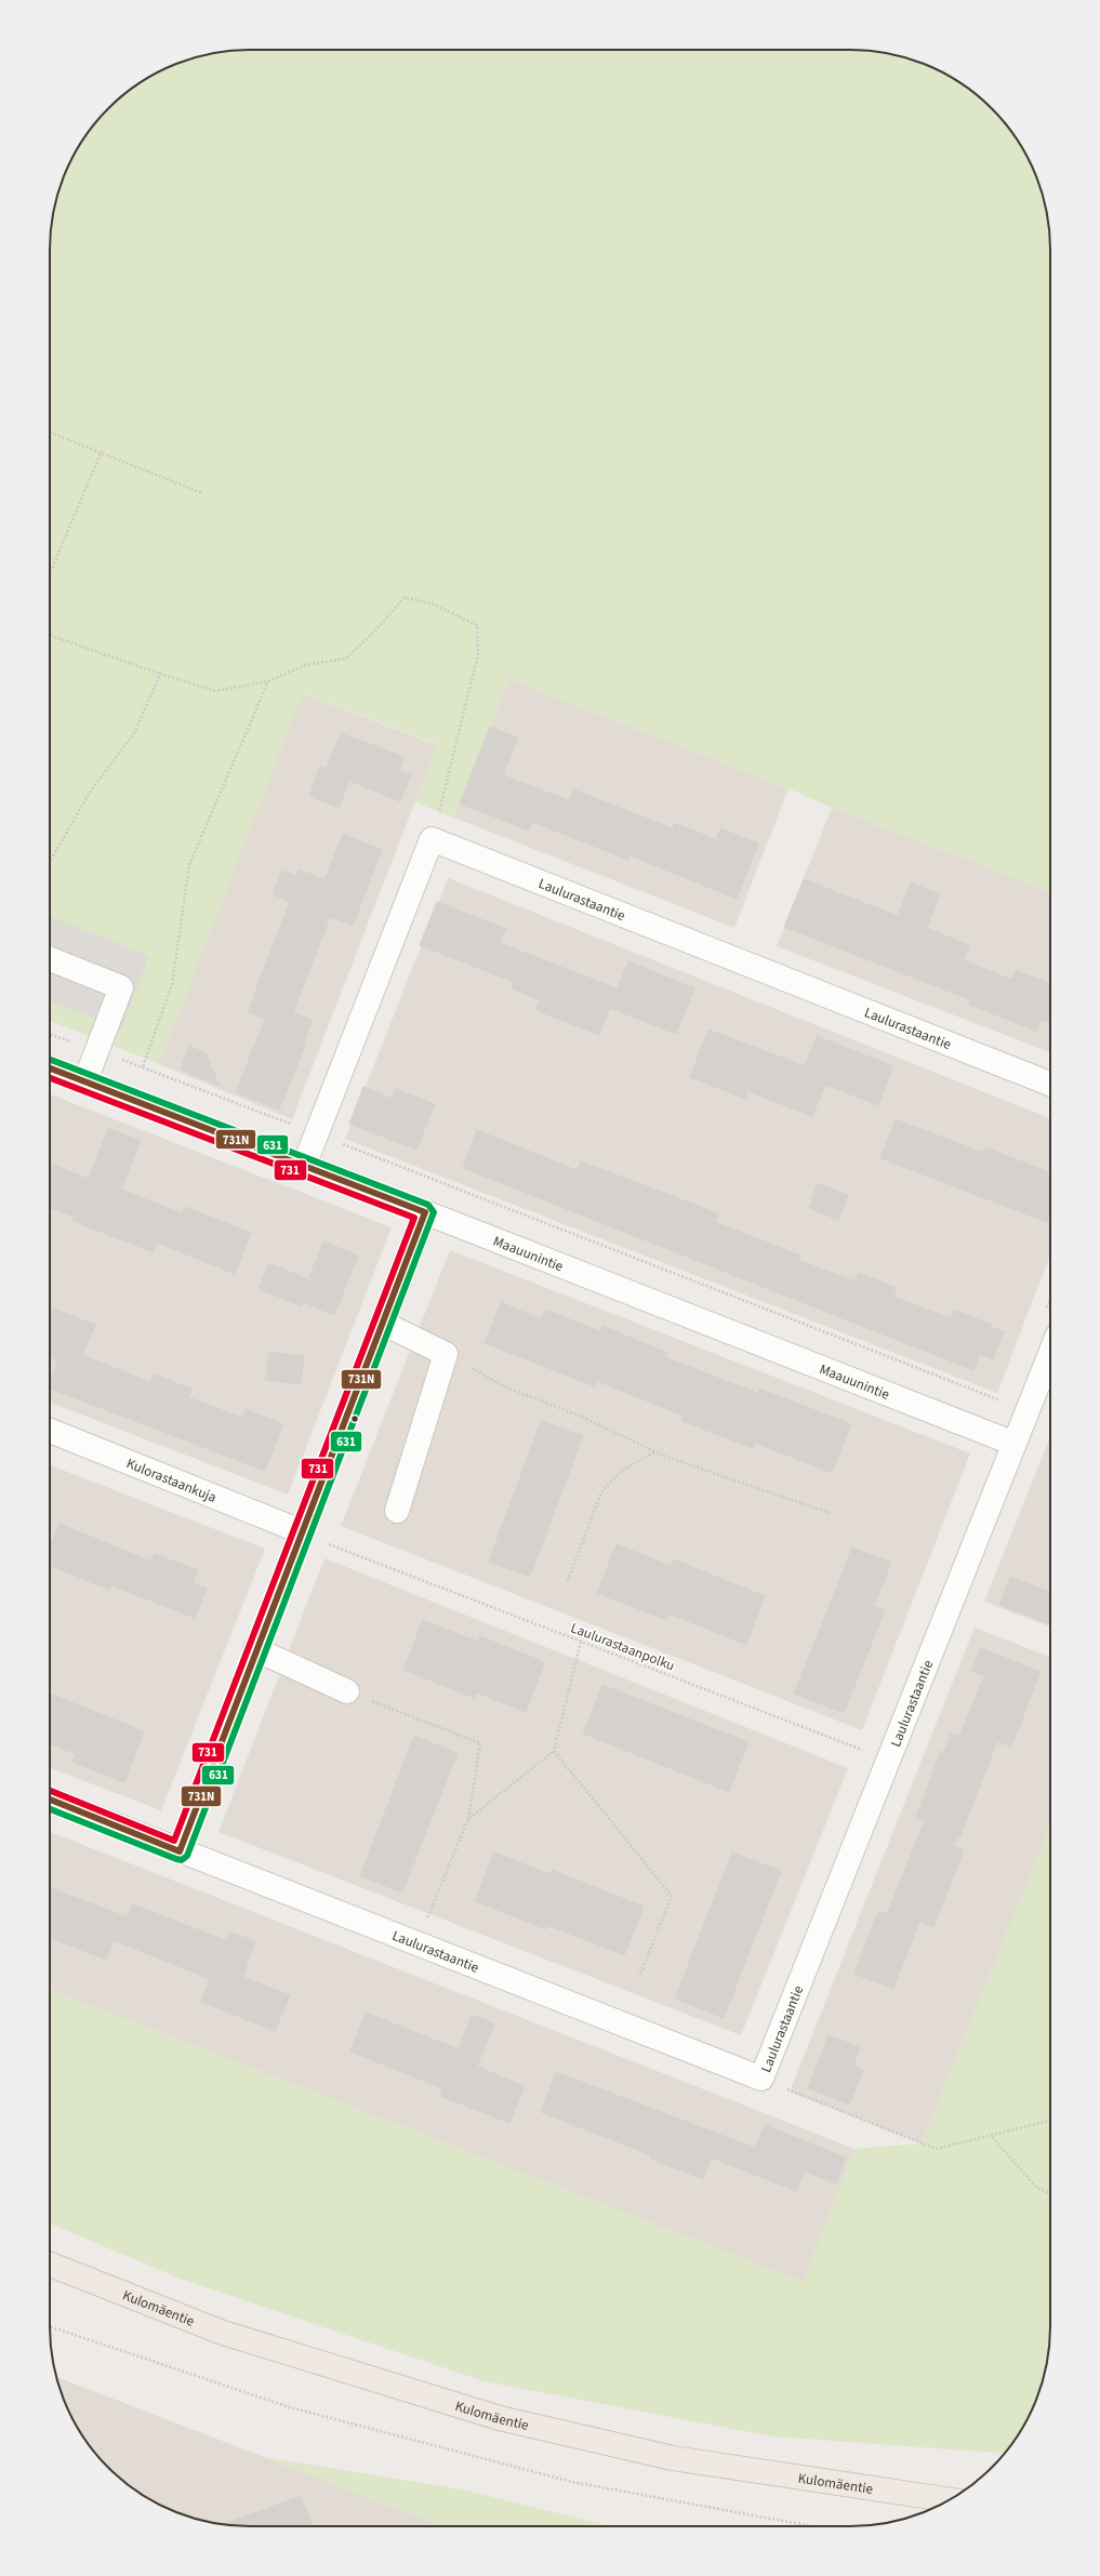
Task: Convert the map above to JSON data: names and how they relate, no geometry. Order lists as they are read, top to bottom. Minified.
{"streets":{"main road":["Kulomäentie"],"street":["Laulurastaantie","Maauunintie","Kulorastaankuja"],"path":["Laulurastaanpolku"]},"crossings":[["Laulurastaantie","Maauunintie"],["Laulurastaantie","Laulurastaanpolku"],["Kulorastaankuja","Laulurastaanpolku"]],"lines":["transit line 631","transit line 731N","transit line 731"]}
